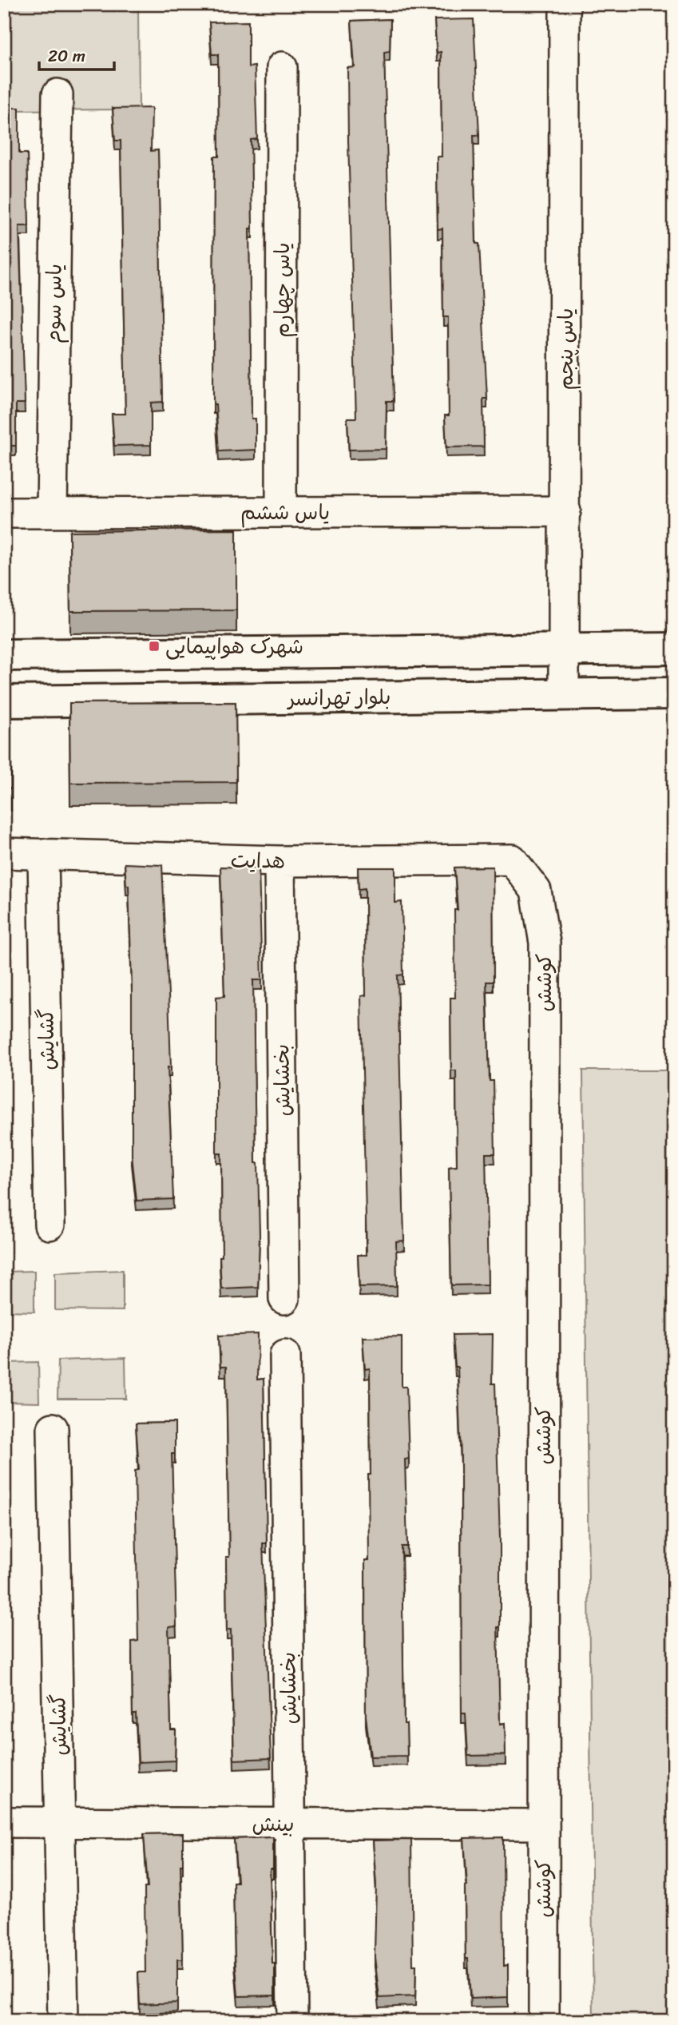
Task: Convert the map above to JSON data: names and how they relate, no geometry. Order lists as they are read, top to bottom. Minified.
{"streets":{"main road":["بلوار تهرانسر"],"street":["یاس چهارم","یاس سوم","یاس پنجم","یاس ششم","هدایت","کوشش","گشایش","بخشایش","بینش"]},"crossings":[["یاس چهارم","یاس ششم"],["یاس سوم","یاس ششم"],["یاس پنجم","یاس ششم"],["یاس پنجم","بلوار تهرانسر"],["هدایت","کوشش"],["هدایت","گشایش"],["هدایت","بخشایش"],["کوشش","بینش"],["گشایش","بینش"],["بخشایش","بینش"]],"places":{"transit":["شهرک هواپیمایی"]},"scale_bar":"20 m"}
